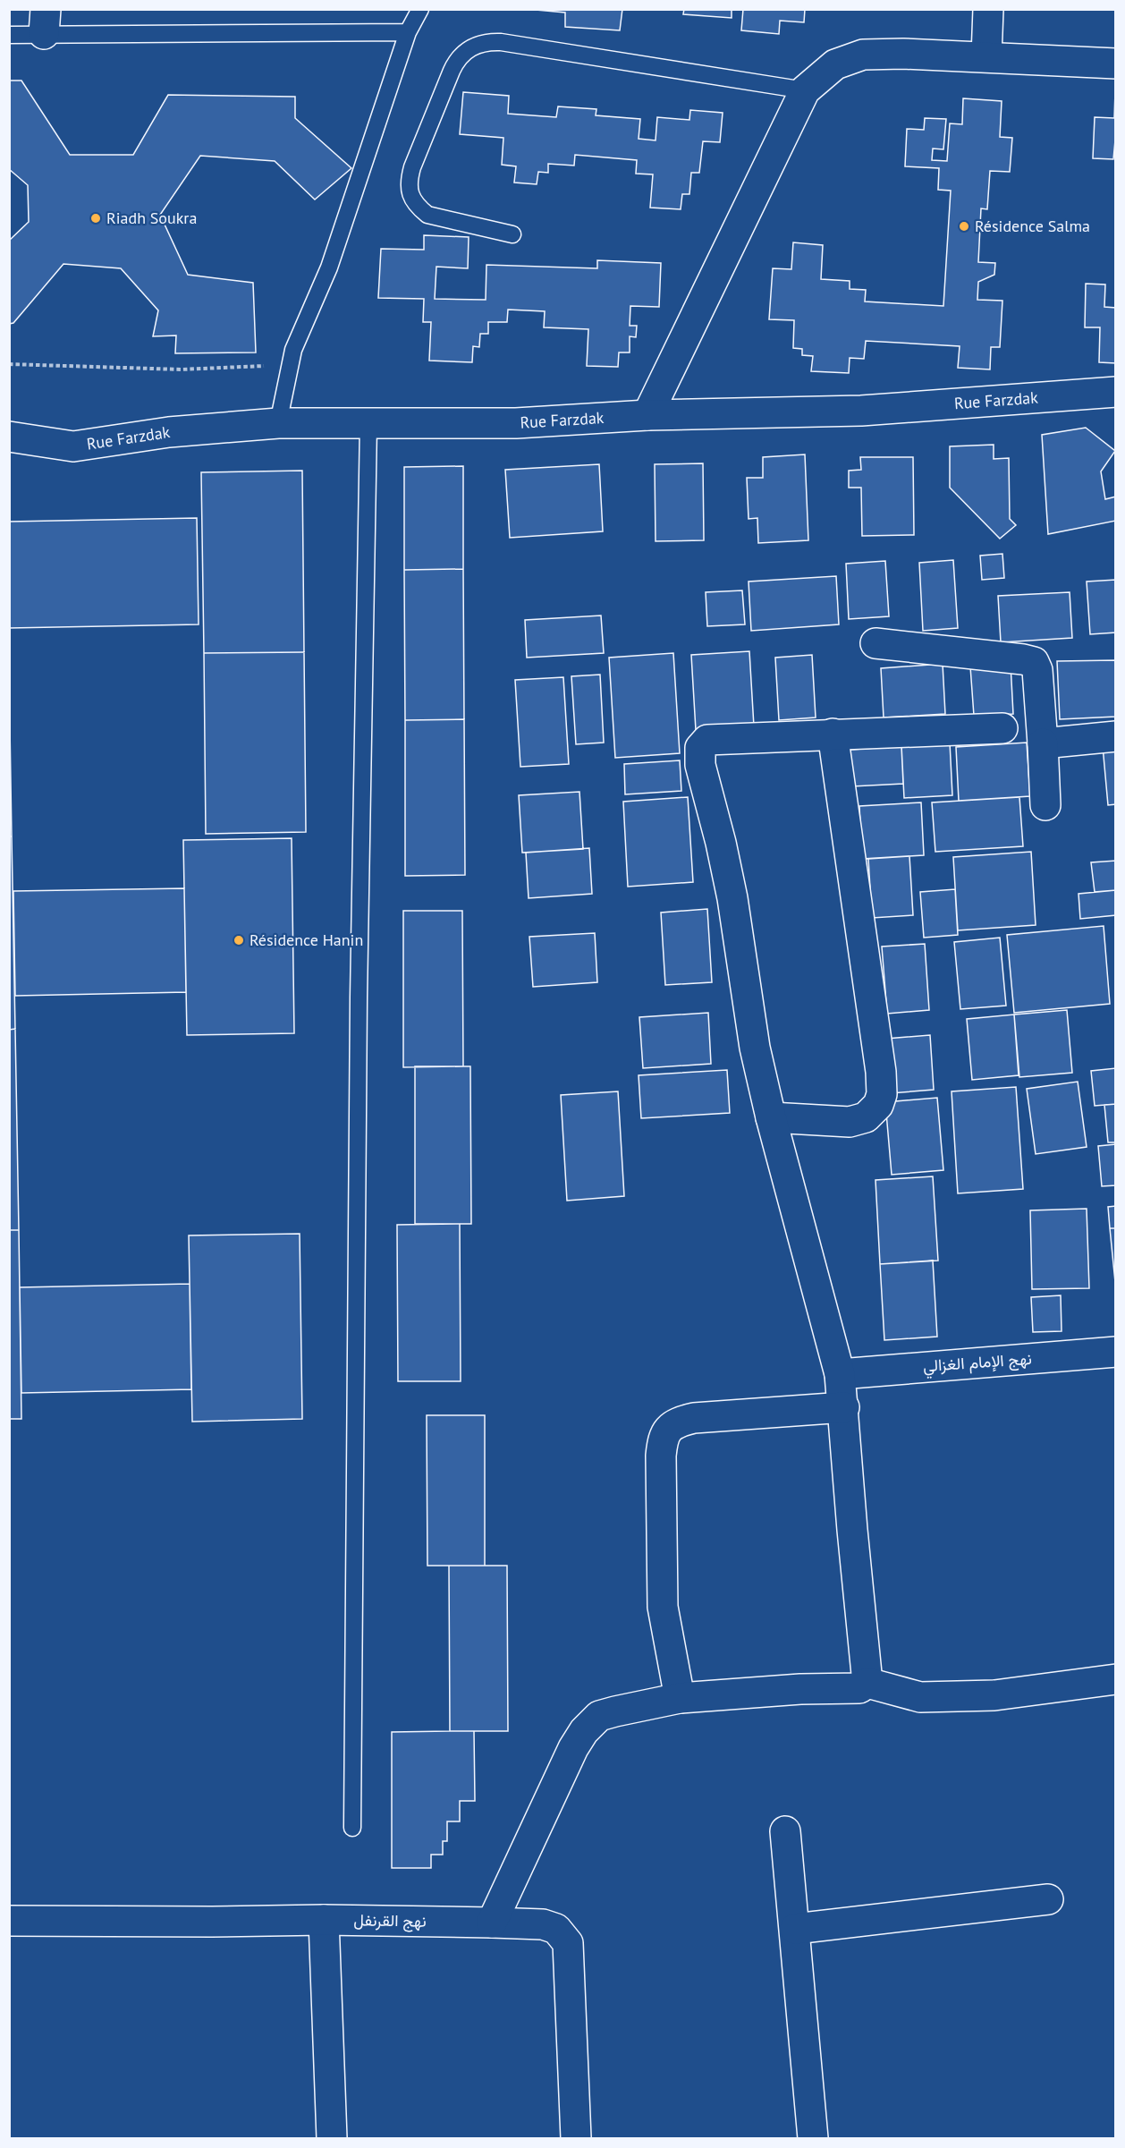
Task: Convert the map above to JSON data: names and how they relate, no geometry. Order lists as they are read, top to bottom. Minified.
{"streets":{"street":["Rue Farzdak","نهج الإمام الغزالي","نهج القرنفل"]},"places":["Riadh Soukra","Résidence Salma","Résidence Hanin"]}
